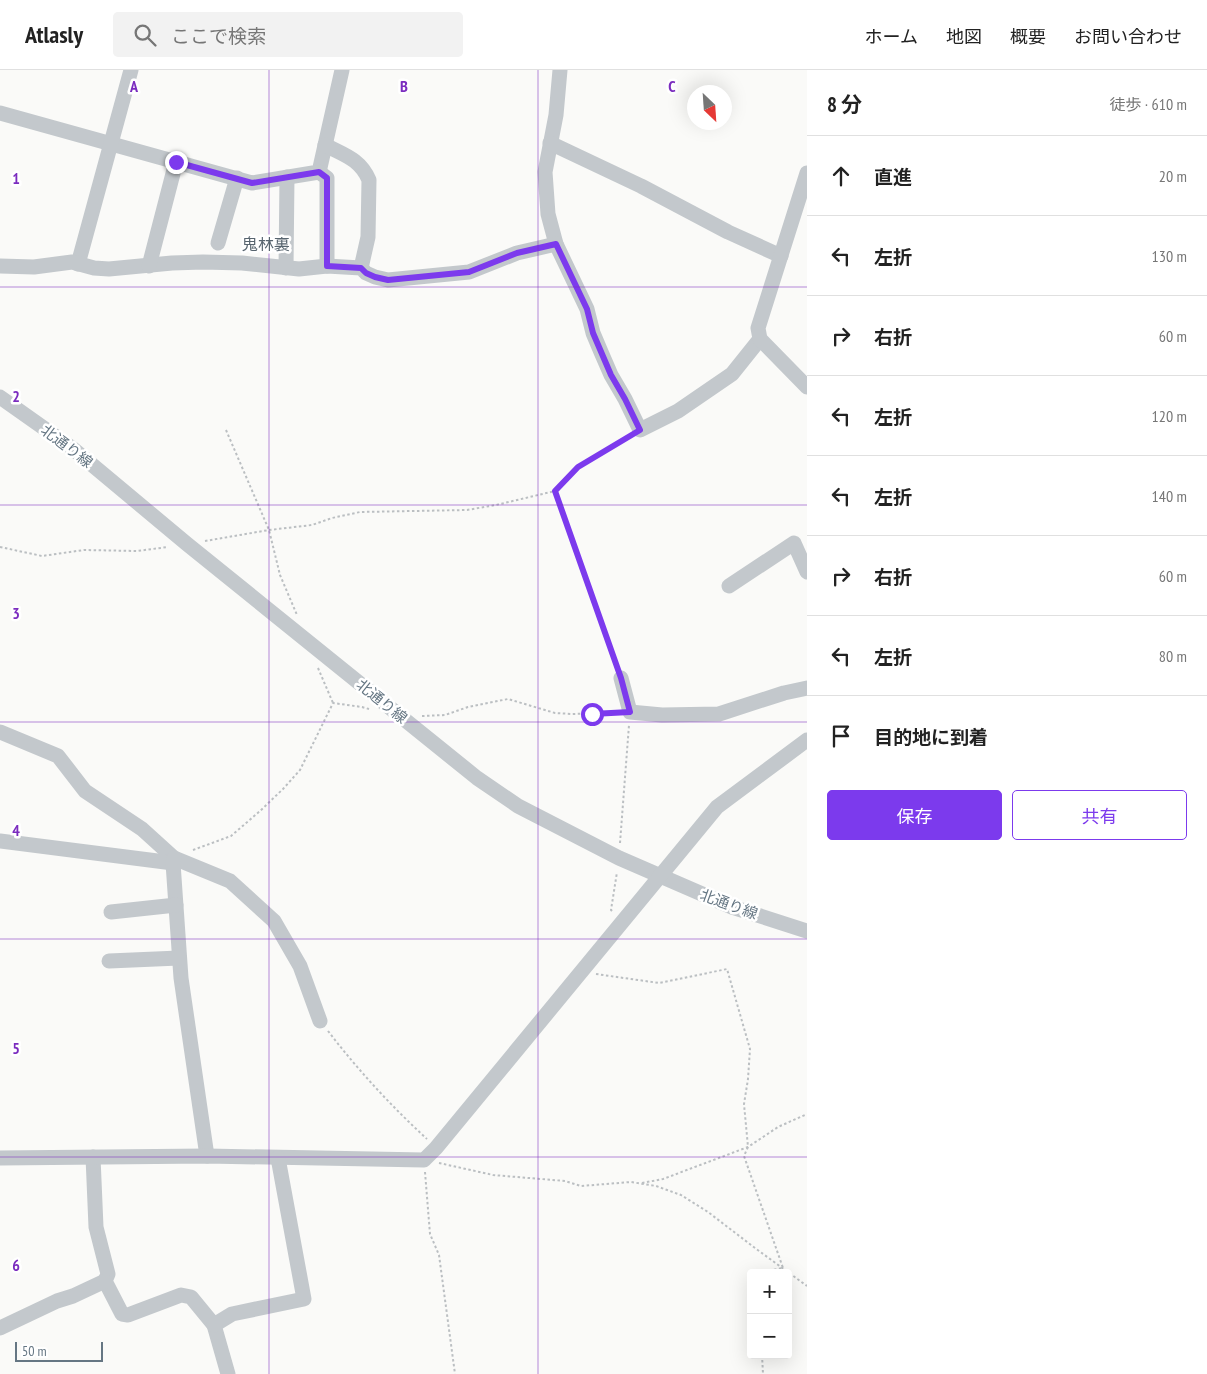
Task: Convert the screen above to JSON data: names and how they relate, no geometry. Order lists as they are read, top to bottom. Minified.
{"streets":{"street":["北通り線"]},"districts":["鬼林裏"],"scale_bar":"50 m","north":"bottom right","page":{"header":"Atlasly","search":"ここで検索","nav":["ホーム","地図","概要","お問い合わせ"],"heading":["8 分","徒歩 · 610 m"],"list":[["直進","20 m"],["左折","130 m"],["右折","60 m"],["左折","120 m"],["左折","140 m"],["右折","60 m"],["左折","80 m"],"目的地に到着"],"buttons":["保存","共有"],"map_buttons":["+","−"],"scale":"50 m"},"grid":{"columns":["A","B","C"],"rows":["1","2","3","4","5","6"]}}
